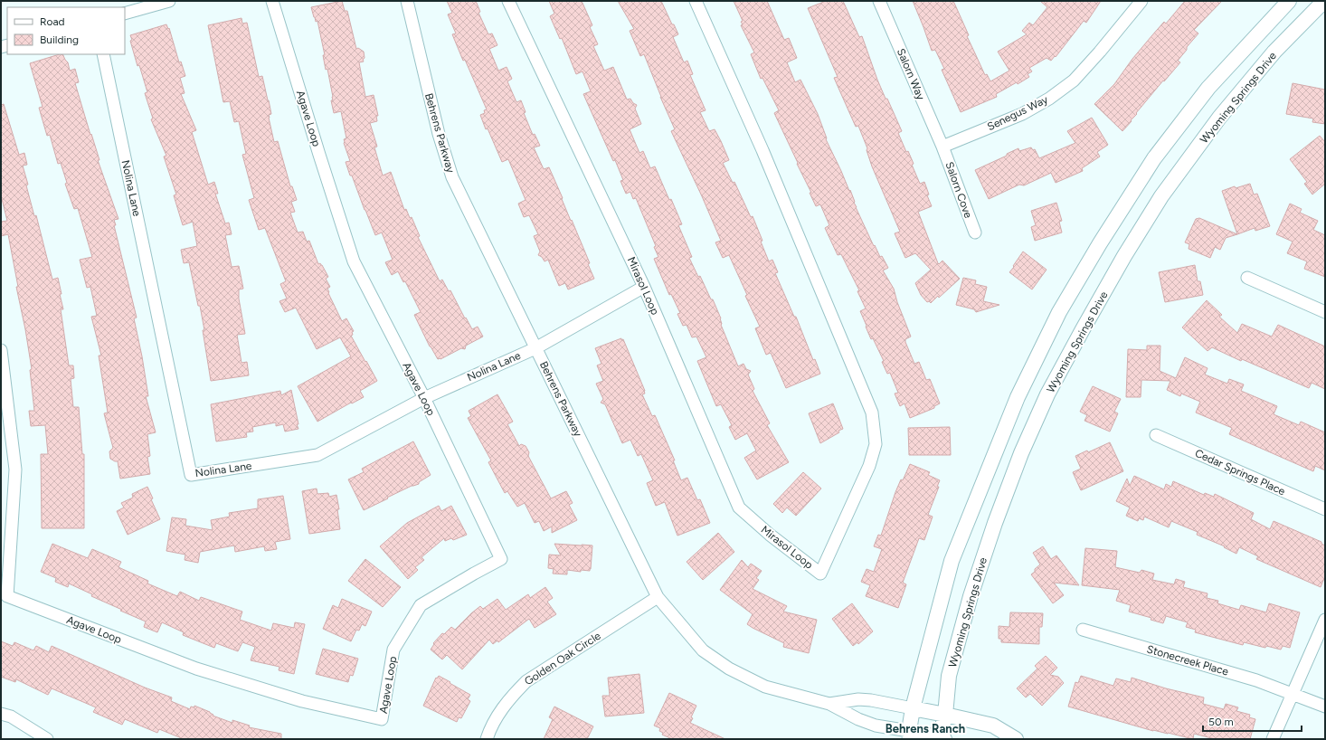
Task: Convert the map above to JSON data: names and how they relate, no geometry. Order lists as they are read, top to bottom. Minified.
{"streets":{"street":["Salorn Way","Wyoming Springs Drive","Senegus Way","Agave Loop","Behrens Parkway","Nolina Lane","Salorn Cove","Mirasol Loop","Cedar Springs Place","Golden Oak Circle","Stonecreek Place"]},"crossings":[["Salorn Way","Senegus Way"],["Salorn Way","Salorn Cove"],["Wyoming Springs Drive","Behrens Parkway"],["Senegus Way","Salorn Cove"],["Agave Loop","Nolina Lane"],["Behrens Parkway","Nolina Lane"],["Behrens Parkway","Golden Oak Circle"],["Nolina Lane","Mirasol Loop"]],"districts":["Behrens Ranch"],"legend":["Road","Building"],"scale_bar":"50 m"}
